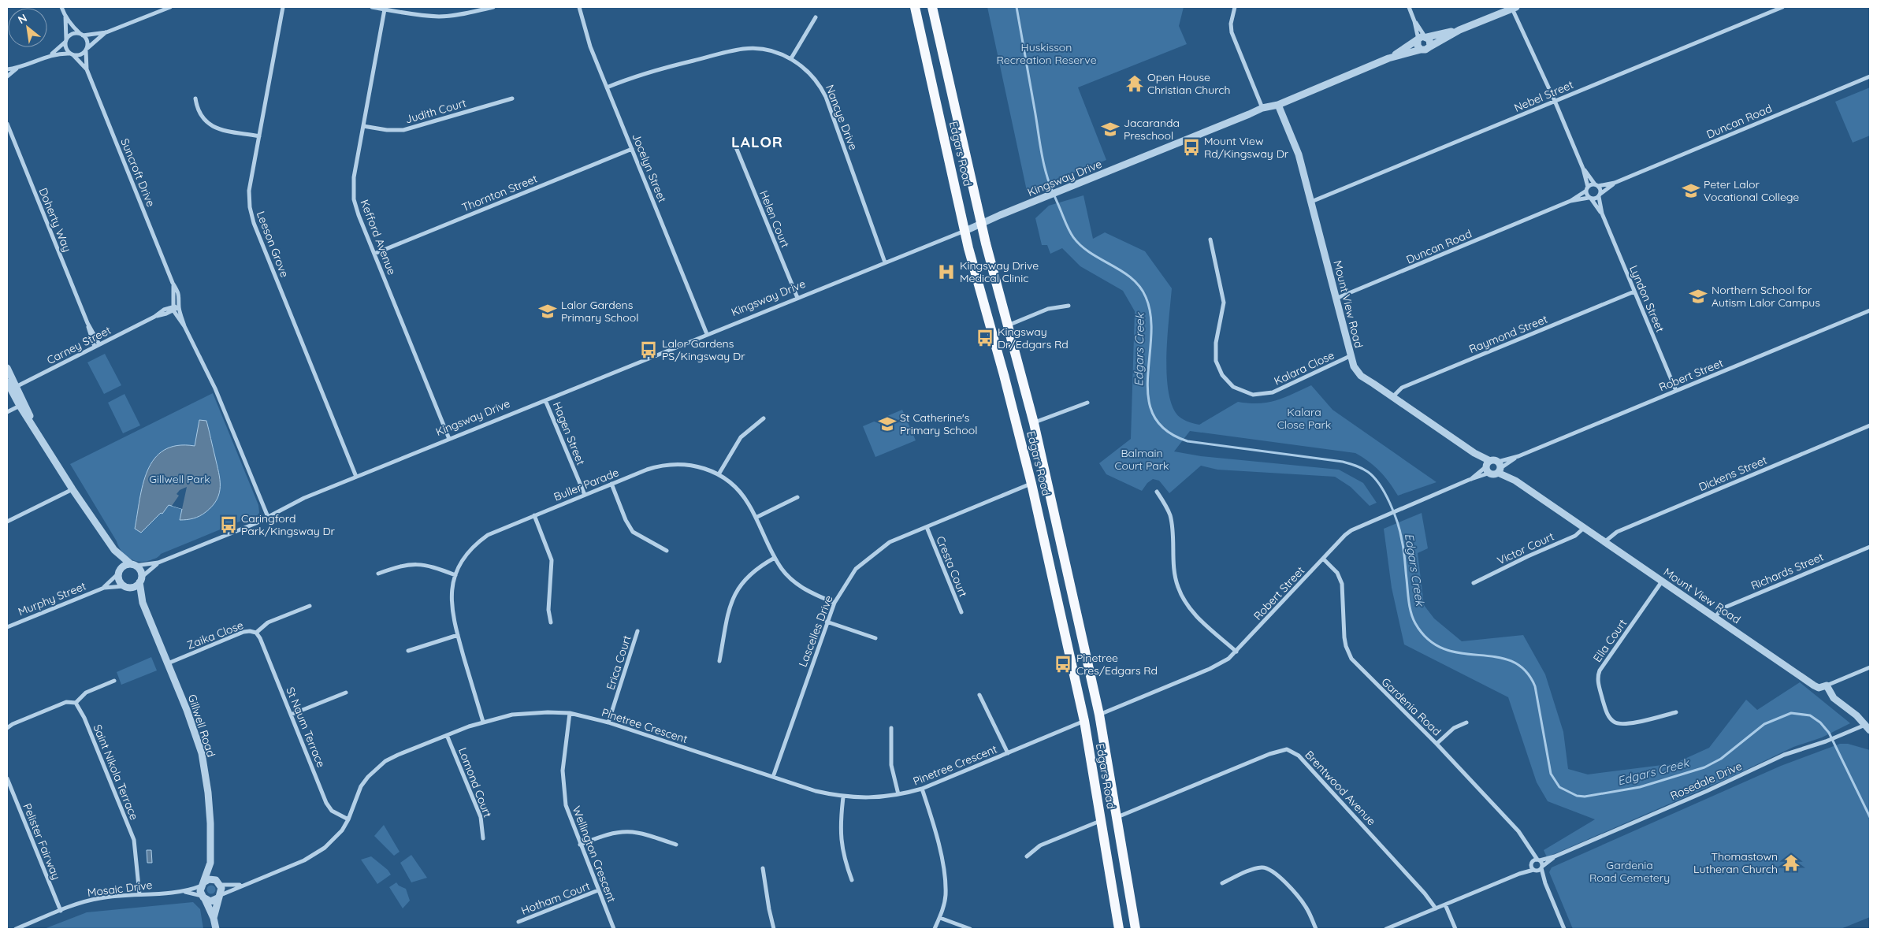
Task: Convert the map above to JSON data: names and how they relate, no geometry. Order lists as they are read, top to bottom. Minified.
{"streets":{"main road":["Edgars Road"],"street":["Nebel Street","Judith Court","Nancye Drive","Duncan Road","Jocelyn Street","Suncroft Drive","Kingsway Drive","Thornton Street","Helen Court","Doherty Way","Kefford Avenue","Leeson Grove","Lyndon Street","Mount View Road","Raymond Street","Carney Street","Kalara Close","Robert Street","Hagen Street","Dickens Street","Buller Parade","Victor Court","Cresta Court","Richards Street","Murphy Street","Lascelles Drive","Zaika Close","Ella Court","Erica Court","Gardenia Road","Gillwell Road","Pinetree Crescent","St Naum Terrace","Saint Nikola Terrace","Rosedale Drive","Lomond Court","Brentwood Avenue","Pelister Fairway","Wellington Crescent","Mosaic Drive","Hotham Court"]},"crossings":[["Nebel Street","Mount View Road"],["Judith Court","Kefford Avenue"],["Nancye Drive","Jocelyn Street"],["Nancye Drive","Kingsway Drive"],["Duncan Road","Lyndon Street"],["Duncan Road","Mount View Road"],["Edgars Road","Kingsway Drive"],["Edgars Road","Robert Street"],["Edgars Road","Lascelles Drive"],["Edgars Road","Pinetree Crescent"],["Edgars Road","Brentwood Avenue"],["Jocelyn Street","Kingsway Drive"],["Jocelyn Street","Thornton Street"],["Suncroft Drive","Kingsway Drive"],["Suncroft Drive","Carney Street"],["Kingsway Drive","Helen Court"],["Kingsway Drive","Kefford Avenue"],["Kingsway Drive","Leeson Grove"],["Kingsway Drive","Mount View Road"],["Kingsway Drive","Hagen Street"],["Kingsway Drive","Murphy Street"],["Kingsway Drive","Gillwell Road"],["Thornton Street","Kefford Avenue"],["Doherty Way","Carney Street"],["Lyndon Street","Raymond Street"],["Lyndon Street","Robert Street"],["Mount View Road","Raymond Street"],["Mount View Road","Kalara Close"],["Mount View Road","Robert Street"],["Mount View Road","Dickens Street"],["Mount View Road","Victor Court"],["Mount View Road","Richards Street"],["Mount View Road","Ella Court"],["Robert Street","Gardenia Road"],["Hagen Street","Buller Parade"],["Buller Parade","Lascelles Drive"],["Buller Parade","Pinetree Crescent"],["Cresta Court","Lascelles Drive"],["Murphy Street","Gillwell Road"],["Lascelles Drive","Pinetree Crescent"],["Zaika Close","Gillwell Road"],["Zaika Close","St Naum Terrace"],["Erica Court","Pinetree Crescent"],["Gardenia Road","Rosedale Drive"],["Gillwell Road","Pinetree Crescent"],["Gillwell Road","Mosaic Drive"],["Pinetree Crescent","St Naum Terrace"],["Pinetree Crescent","Lomond Court"],["Pinetree Crescent","Wellington Crescent"],["Pinetree Crescent","Mosaic Drive"],["Saint Nikola Terrace","Mosaic Drive"],["Pelister Fairway","Mosaic Drive"],["Wellington Crescent","Hotham Court"]],"districts":["LALOR"],"water":["Edgars Creek"],"parks":["Huskisson Recreation Reserve","Kalara Close Park","Balmain Court Park","Gillwell Park","Gardenia Road Cemetery"],"places":{"temple":["Open House Christian Church","Thomastown Lutheran Church"],"school or university":["Jacaranda Preschool","Peter Lalor Vocational College","Northern School for Autism Lalor Campus","Lalor Gardens Primary School","St Catherine's Primary School"],"bus stop":["Mount View Rd/Kingsway Dr","Kingsway Dr/Edgars Rd","Lalor Gardens PS/Kingsway Dr","Caringford Park/Kingsway Dr","Pinetree Cres/Edgars Rd"],"hospital":["Kingsway Drive Medical Clinic"]},"north":"top left"}
